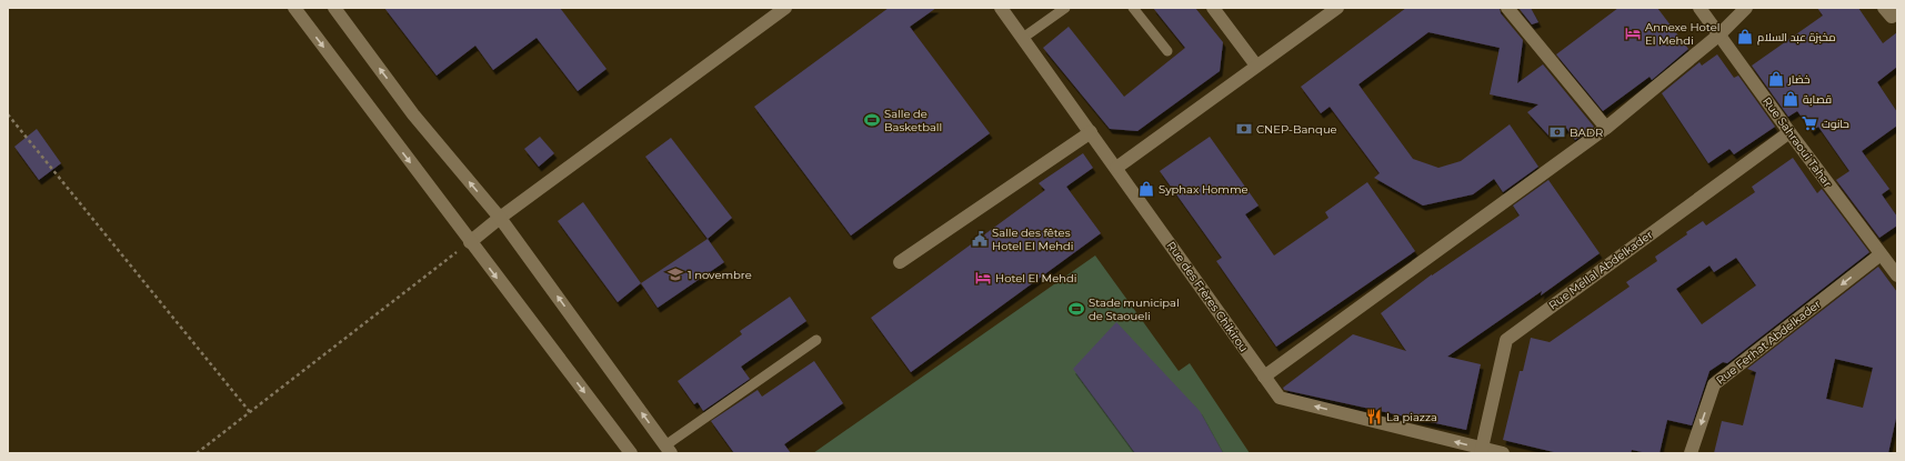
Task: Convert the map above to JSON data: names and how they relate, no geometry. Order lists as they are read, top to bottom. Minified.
{"streets":{"street":["Rue Sahraoui Tahar","Rue Mellal Abdelkader","Rue des Frères Chikirou","Rue Ferhat Abdelkader"]},"crossings":[["Rue Sahraoui Tahar","Rue Mellal Abdelkader"],["Rue Sahraoui Tahar","Rue Ferhat Abdelkader"],["Rue Mellal Abdelkader","Rue des Frères Chikirou"]],"one_way":["Rue Ferhat Abdelkader"],"places":{"hotel":["Annexe Hotel El Mehdi","Hotel El Mehdi"],"shop":["مخبزة عبد السلام","خضار","قصابة","Syphax Homme"],"sports":["Salle de Basketball","Stade municipal de Staoueli"],"supermarket":["حانوت"],"bank":["CNEP-Banque","BADR"],"public building":["Salle des fêtes Hotel El Mehdi"],"school or university":["1 novembre"],"restaurant":["La piazza"]}}
